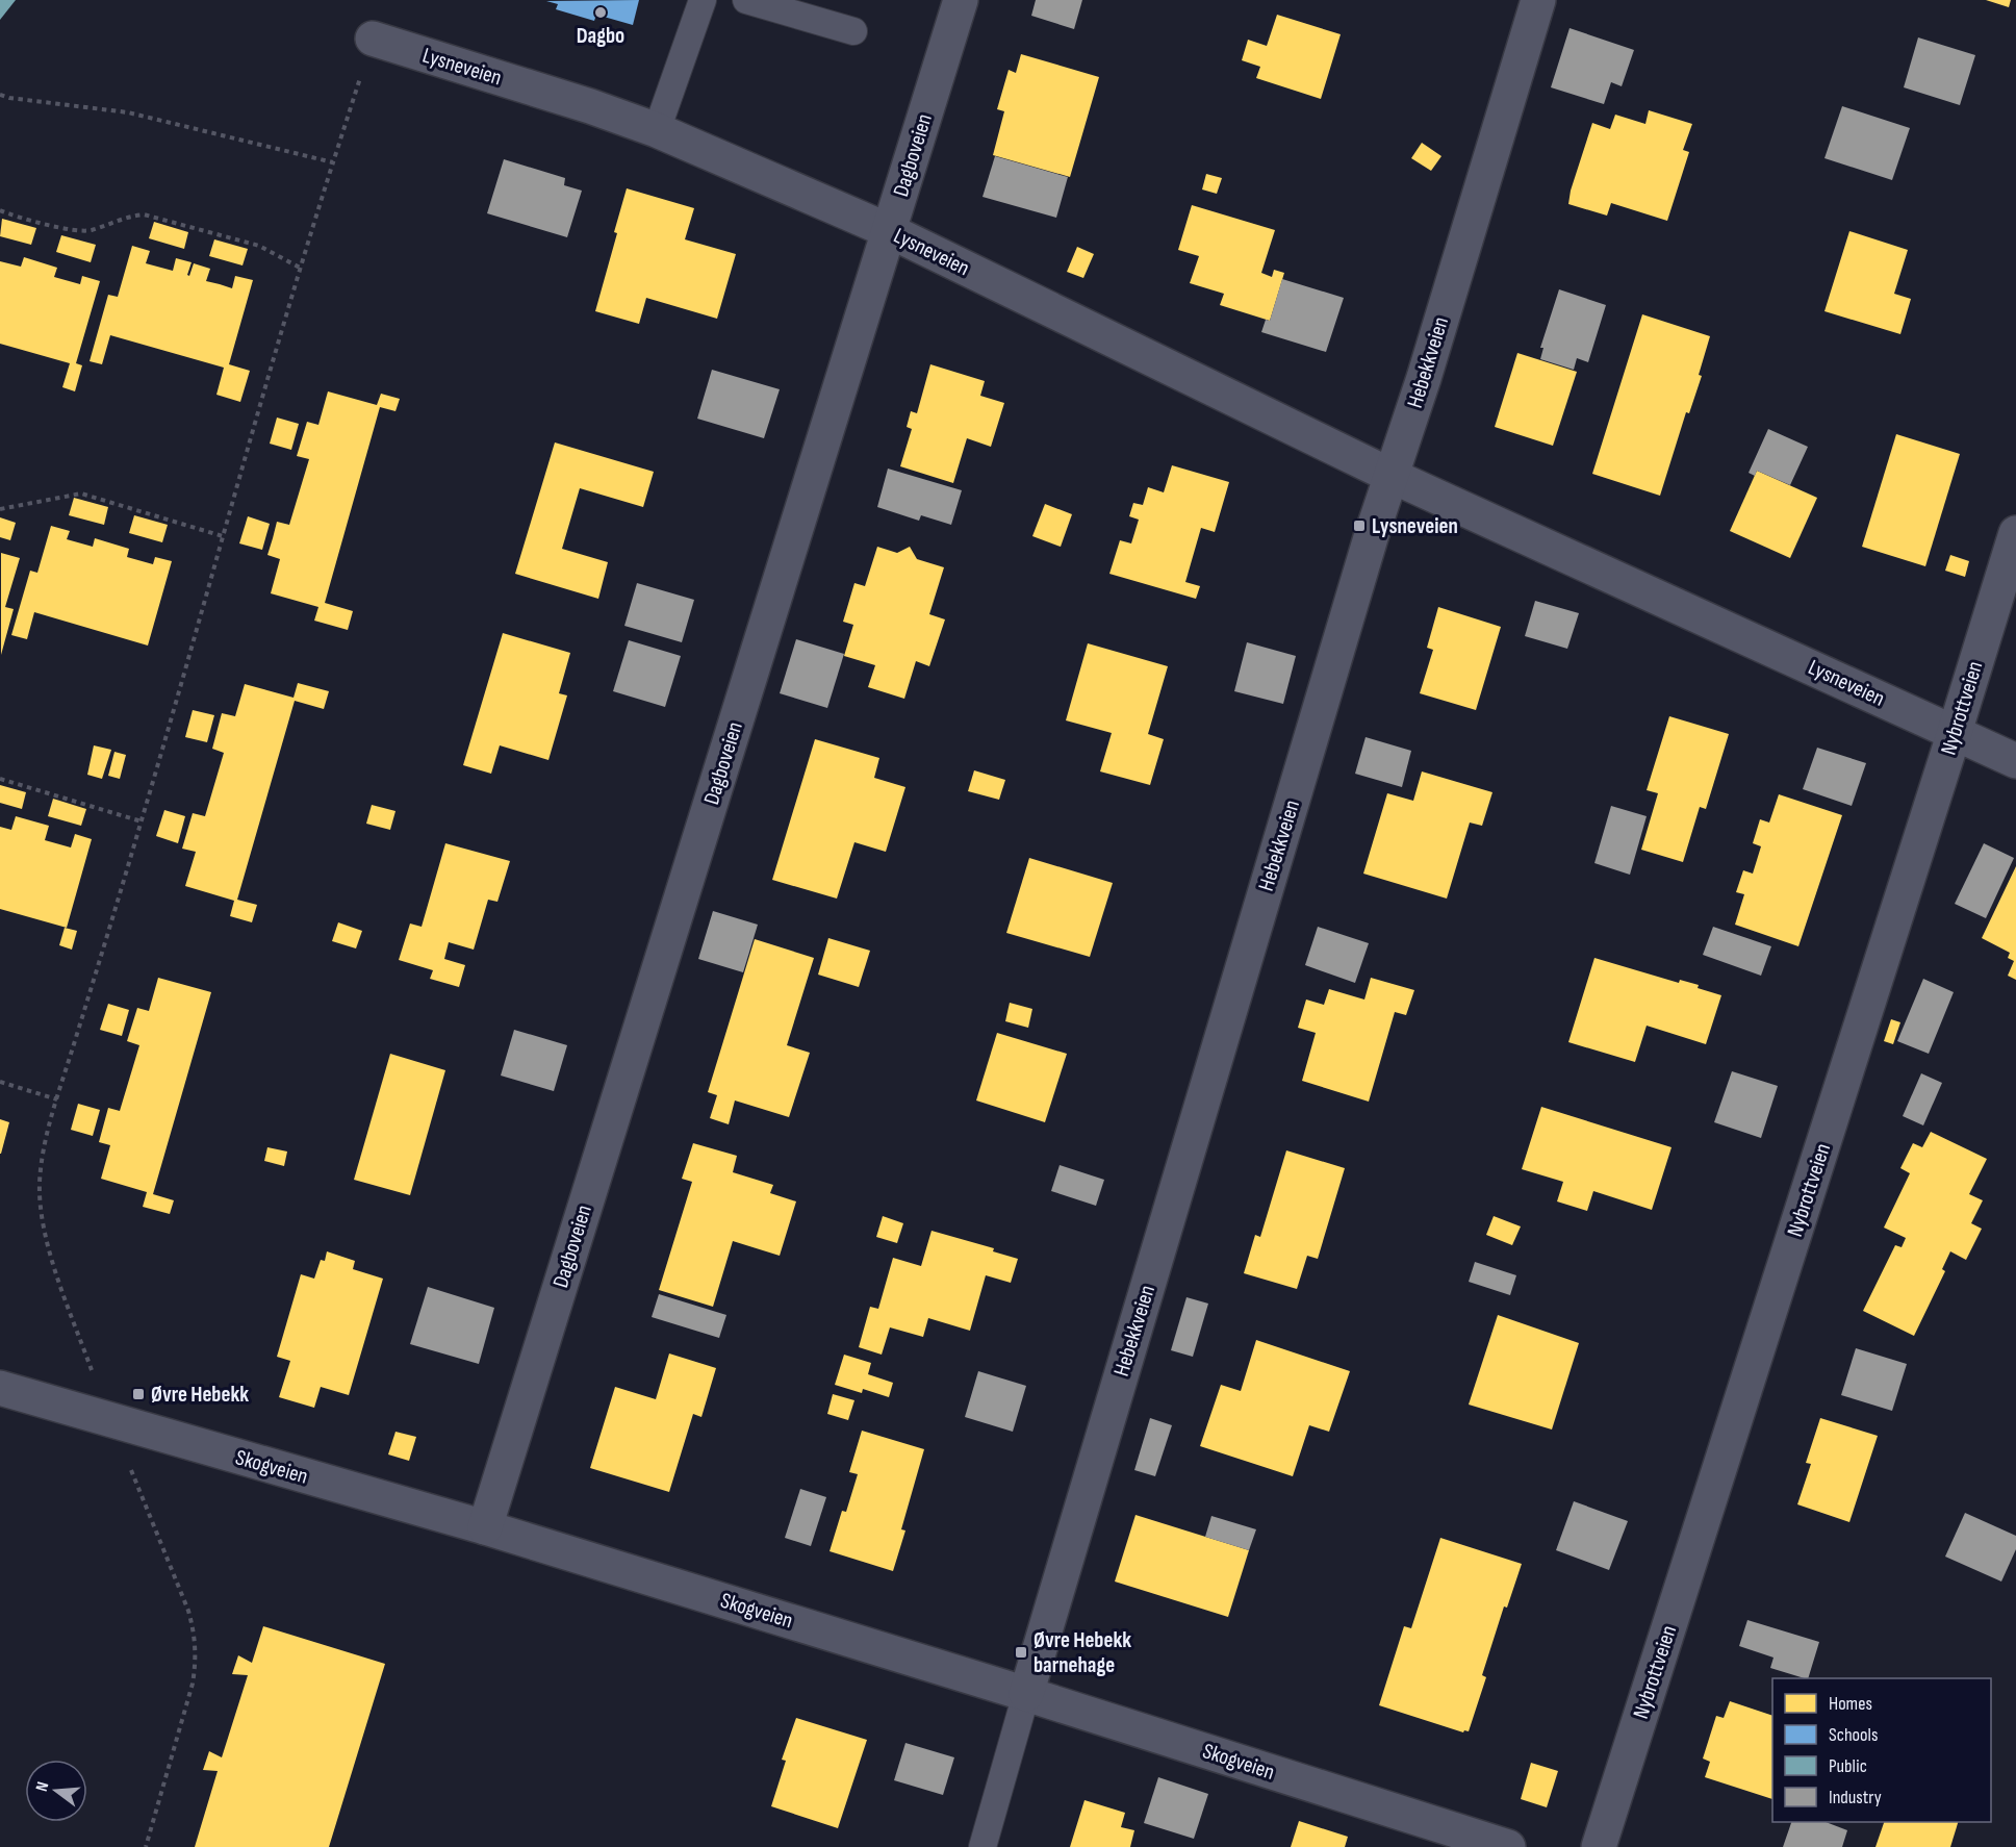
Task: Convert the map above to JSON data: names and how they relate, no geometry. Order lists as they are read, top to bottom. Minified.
{"streets":{"street":["Lysneveien","Dagboveien","Hebekkveien","Nybrottveien","Skogveien"]},"crossings":[["Lysneveien","Dagboveien"],["Lysneveien","Hebekkveien"],["Lysneveien","Nybrottveien"],["Dagboveien","Skogveien"],["Hebekkveien","Skogveien"]],"places":{"other":["Dagbo"],"transit":["Lysneveien","Øvre Hebekk","Øvre Hebekk barnehage"]},"legend":["Homes","Schools","Public","Industry"],"north":"left"}
